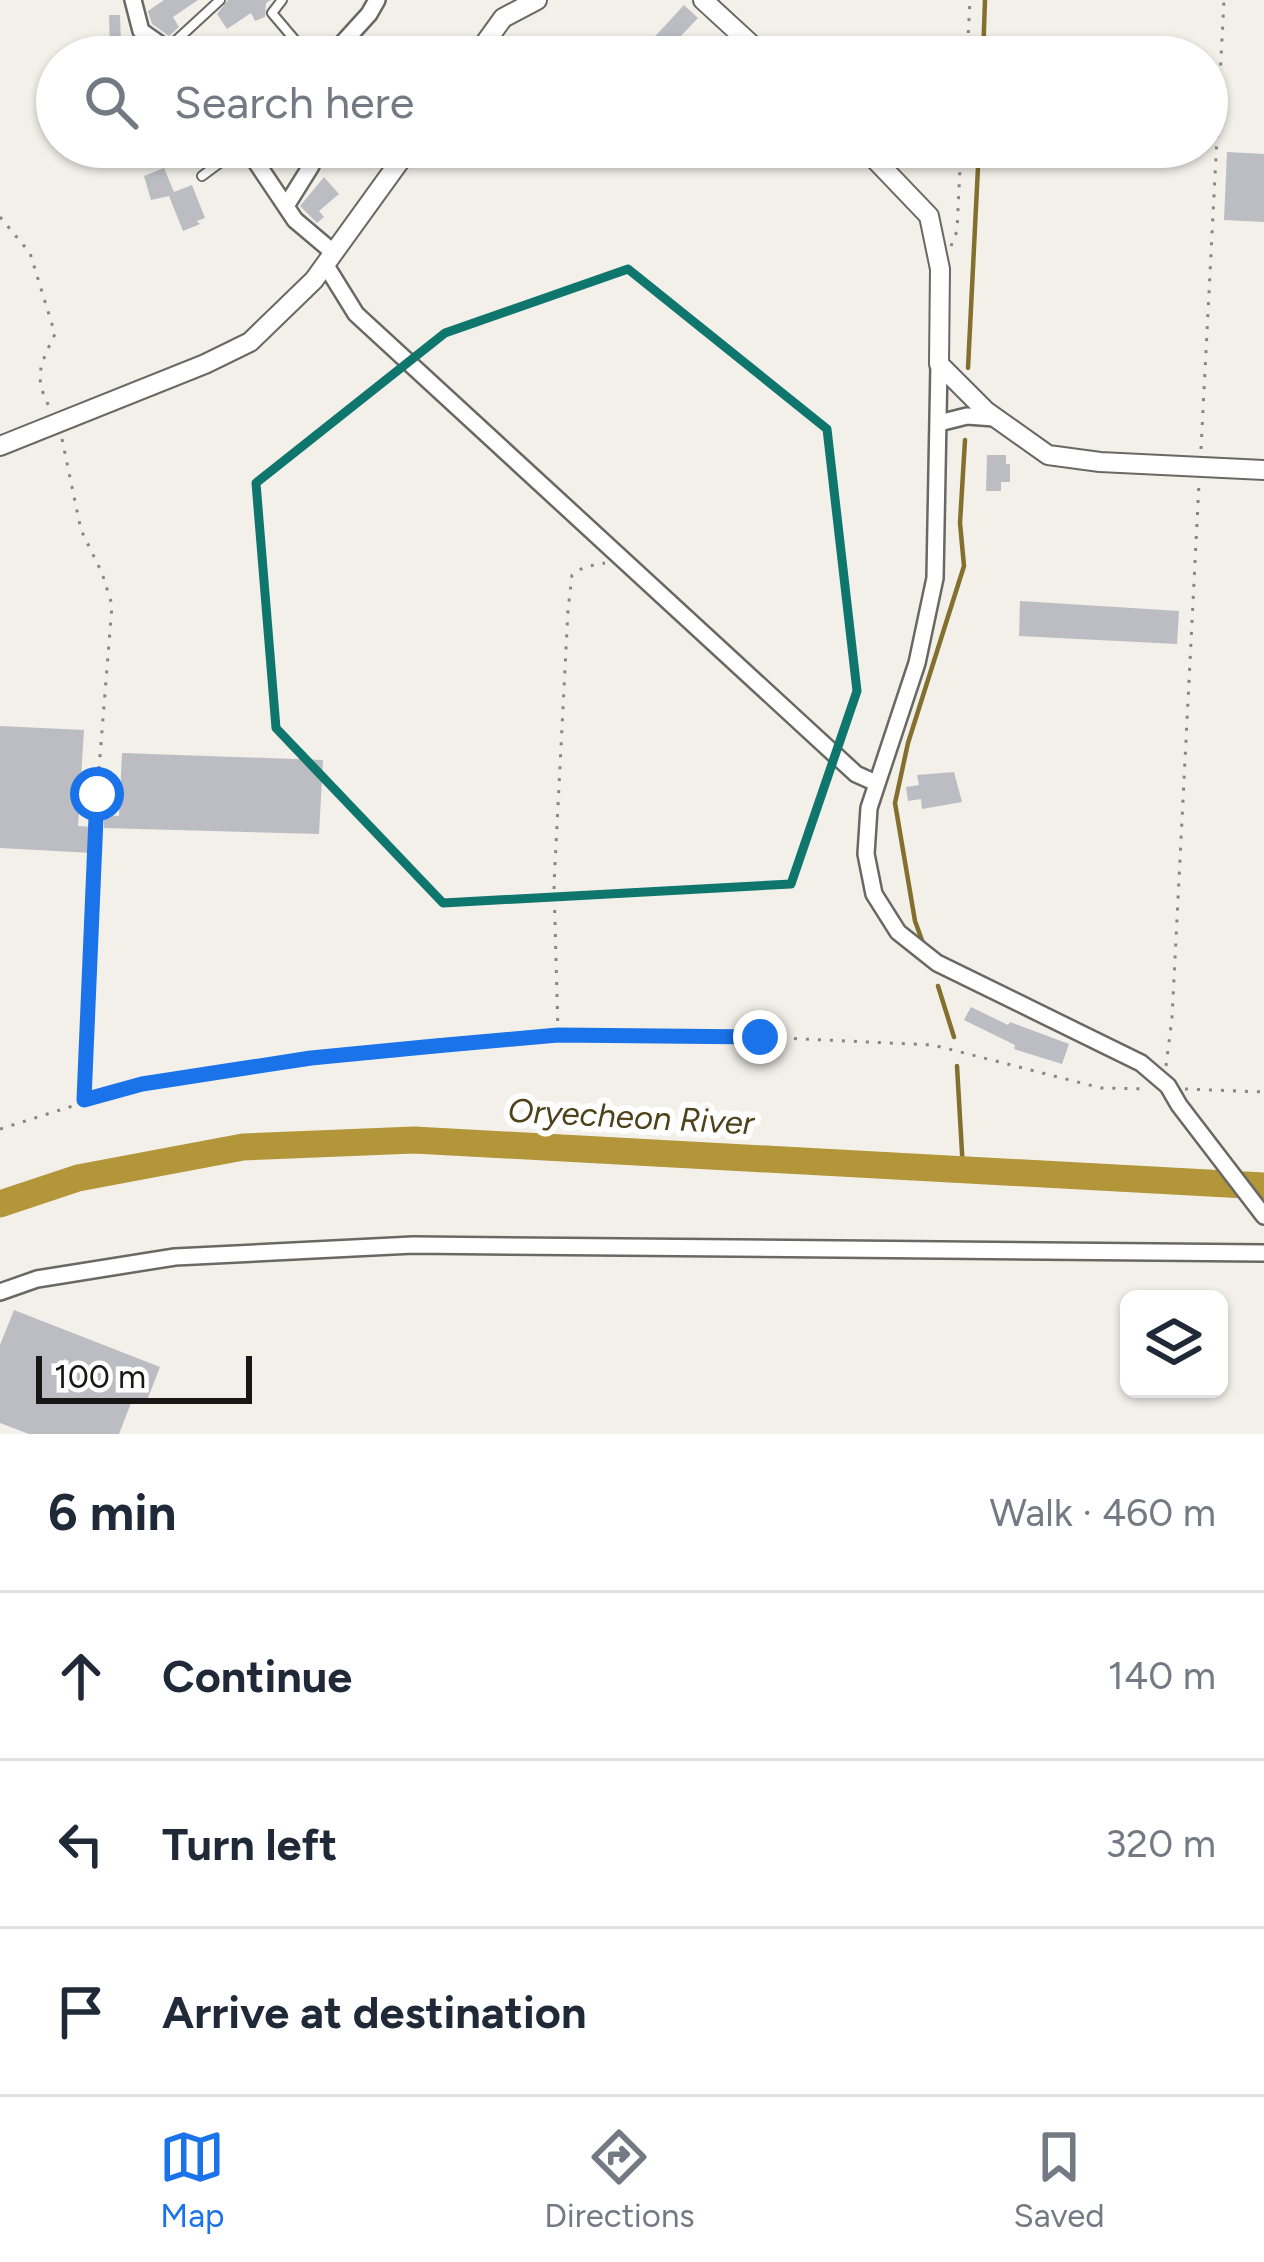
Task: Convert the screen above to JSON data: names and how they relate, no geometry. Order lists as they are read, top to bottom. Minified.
{"water":["Oryecheon River"],"scale_bar":"100 m","page":{"search":"Search here","scale":"100 m","heading":["6 min","Walk · 460 m"],"list":[["Continue","140 m"],["Turn left","320 m"],"Arrive at destination"],"nav":["Map","Directions","Saved"]}}
